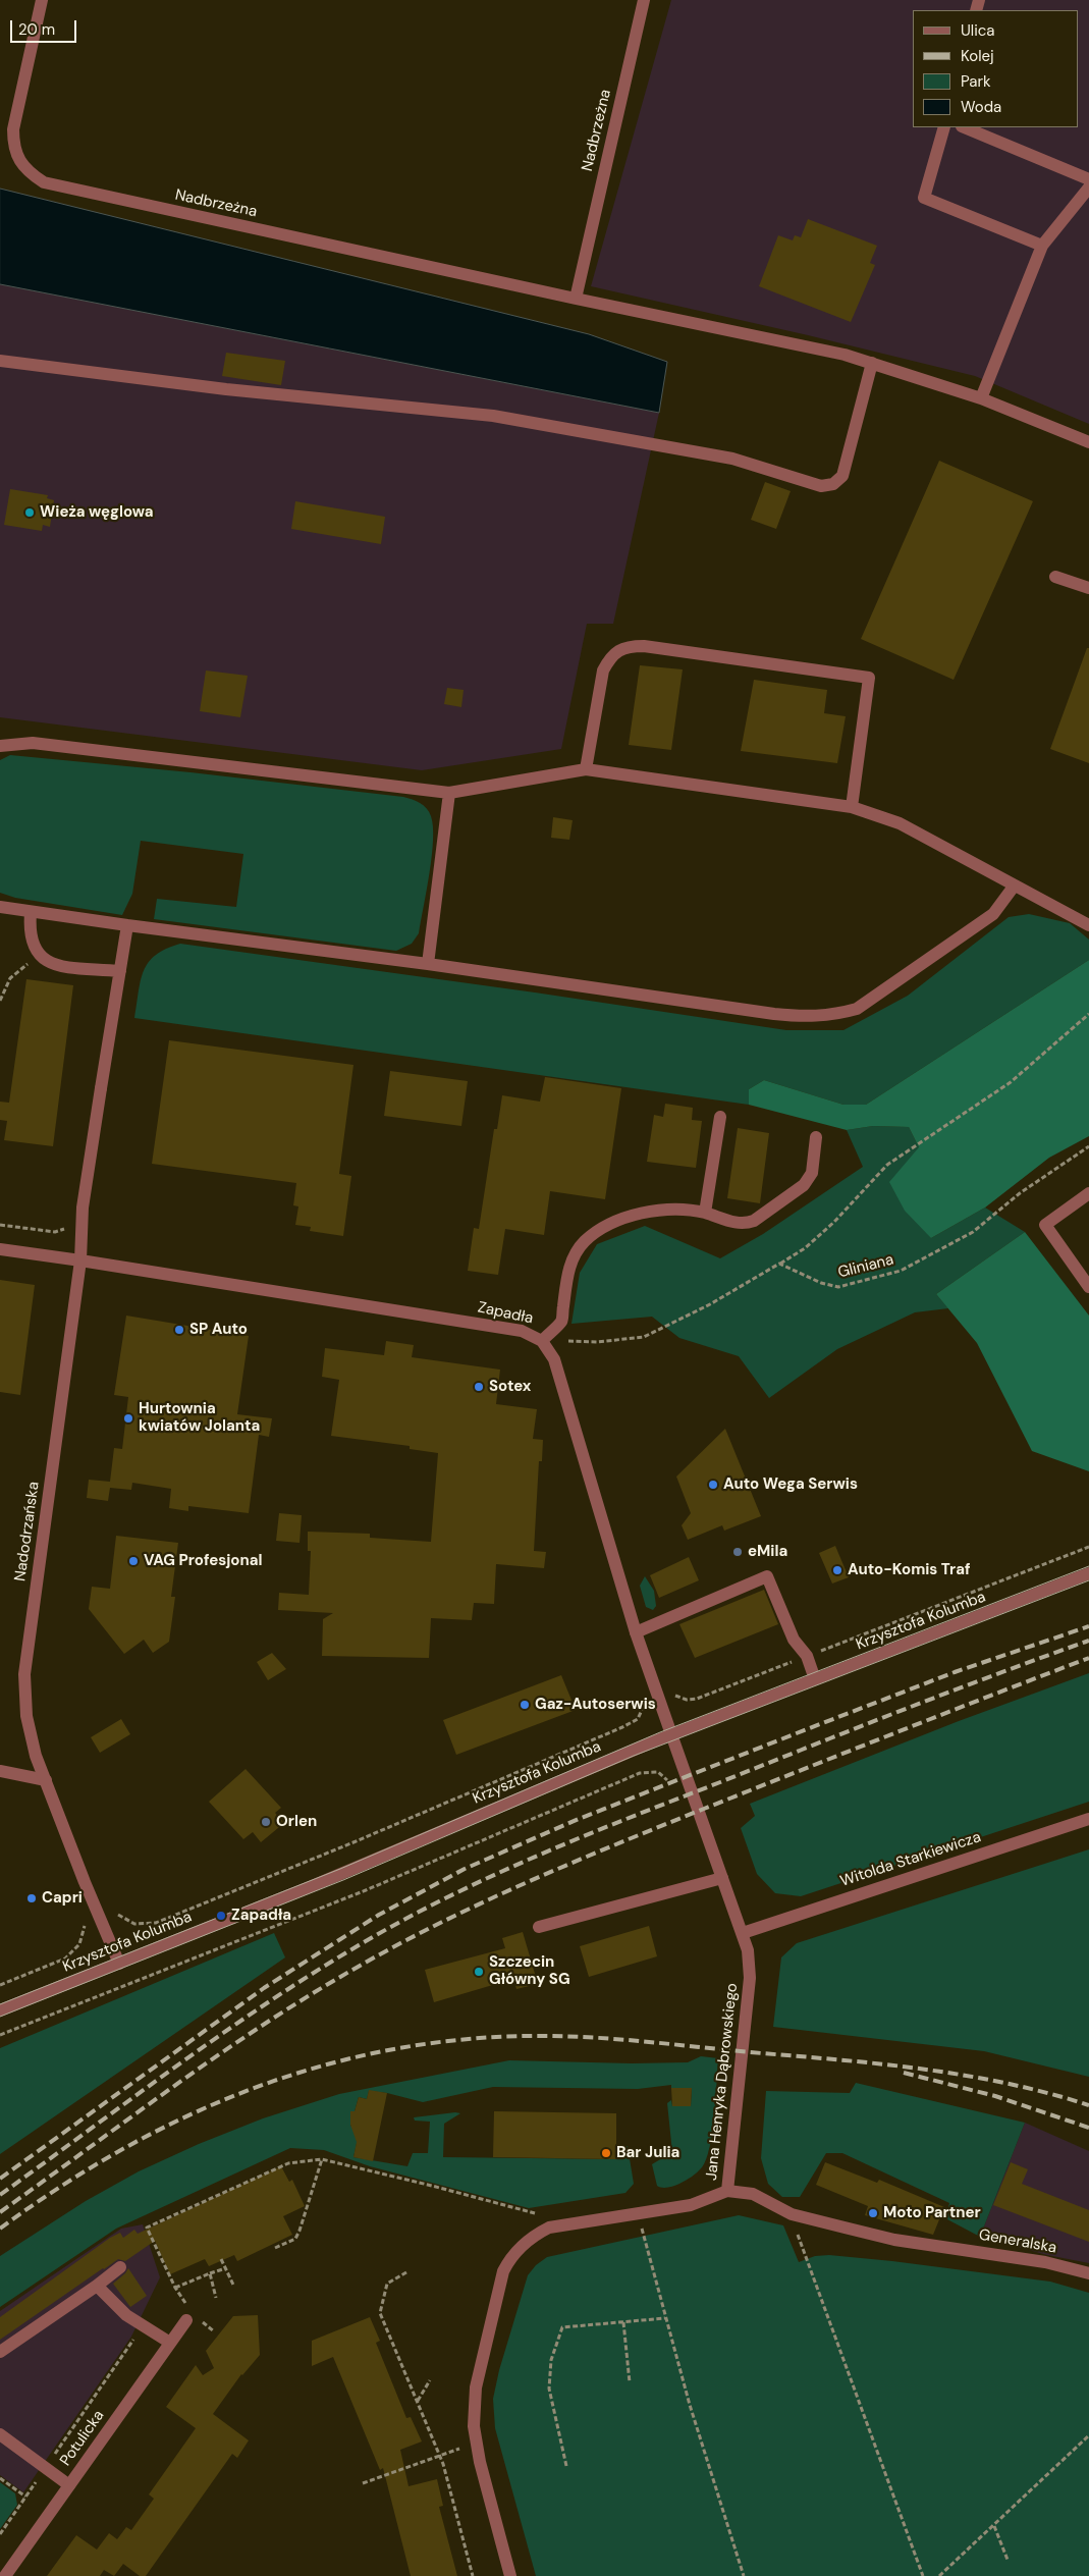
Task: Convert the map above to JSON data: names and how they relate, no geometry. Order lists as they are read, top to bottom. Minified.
{"streets":{"street":["Nadbrzeżna","Zapadła","Nadodrzańska","Krzysztofa Kolumba","Witolda Starkiewicza","Jana Henryka Dąbrowskiego","Generalska","Potulicka"],"path":["Gliniana"]},"crossings":[["Zapadła","Nadodrzańska"],["Zapadła","Krzysztofa Kolumba"],["Zapadła","Jana Henryka Dąbrowskiego"],["Nadodrzańska","Krzysztofa Kolumba"],["Krzysztofa Kolumba","Jana Henryka Dąbrowskiego"],["Witolda Starkiewicza","Jana Henryka Dąbrowskiego"],["Jana Henryka Dąbrowskiego","Generalska"]],"places":["Wieża węglowa","SP Auto","Sotex","Hurtownia kwiatów Jolanta","Auto Wega Serwis","eMila","VAG Profesjonal","Auto-Komis Traf","Gaz-Autoserwis","Orlen","Capri","Zapadła","Szczecin Główny SG","Bar Julia","Moto Partner"],"legend":["Ulica","Kolej","Park","Woda"],"scale_bar":"20 m"}
